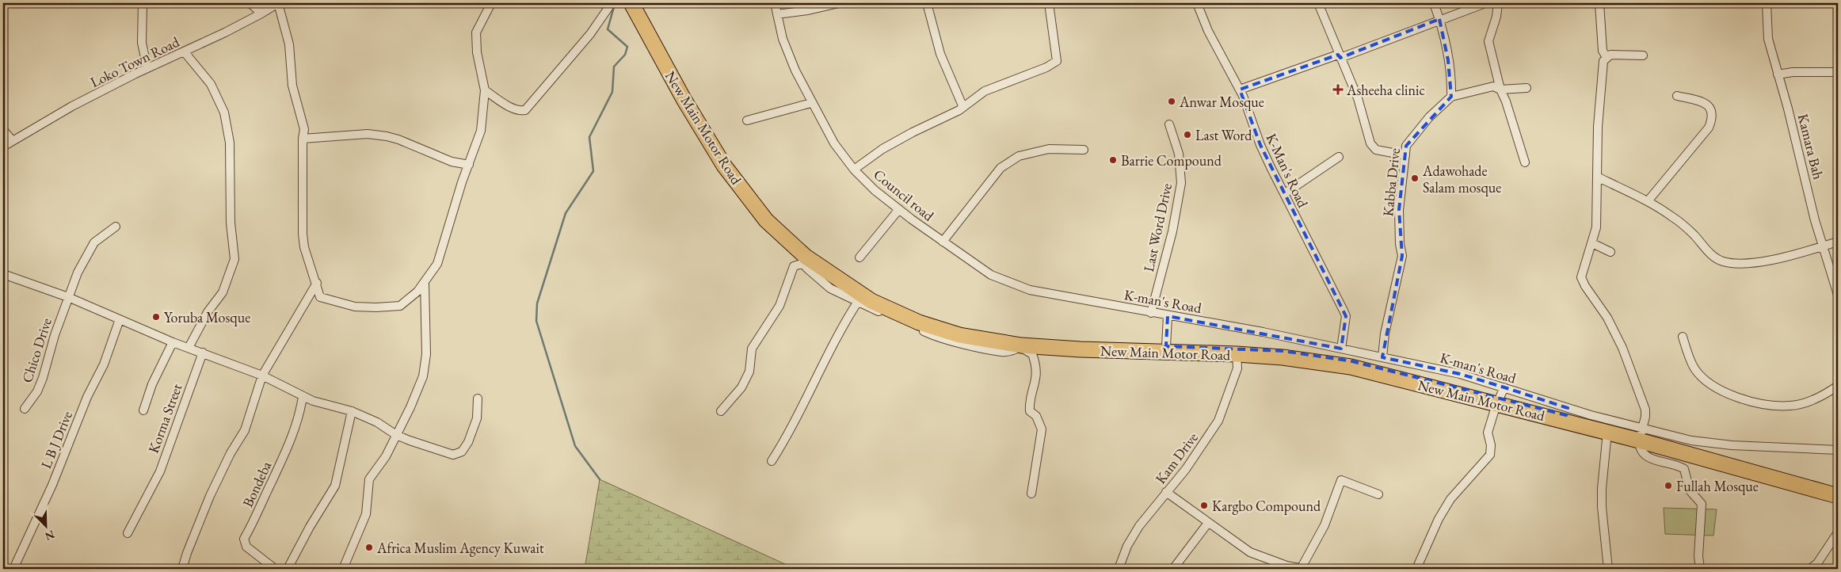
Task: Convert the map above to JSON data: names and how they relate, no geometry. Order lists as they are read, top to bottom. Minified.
{"streets":{"highway":["New Main Motor Road"],"street":["Loko Town Road","Kamara Bah","K-Man's Road","Kabba Drive","Council road","Last Word Drive","K-man's Road","Chico Drive","Korma Street","L B J Drive","Kam Drive","Bondeba"]},"crossings":[["New Main Motor Road","K-man's Road"],["New Main Motor Road","Kam Drive"],["K-Man's Road","K-man's Road"],["Kabba Drive","K-man's Road"],["Council road","K-man's Road"],["Last Word Drive","K-man's Road"]],"places":{"health":["Asheeha clinic"],"other":["Anwar Mosque","Last Word","Barrie Compound","Adawohade Salam mosque","Yoruba Mosque","Fullah Mosque","Kargbo Compound","Africa Muslim Agency Kuwait"]},"north":"bottom right"}
